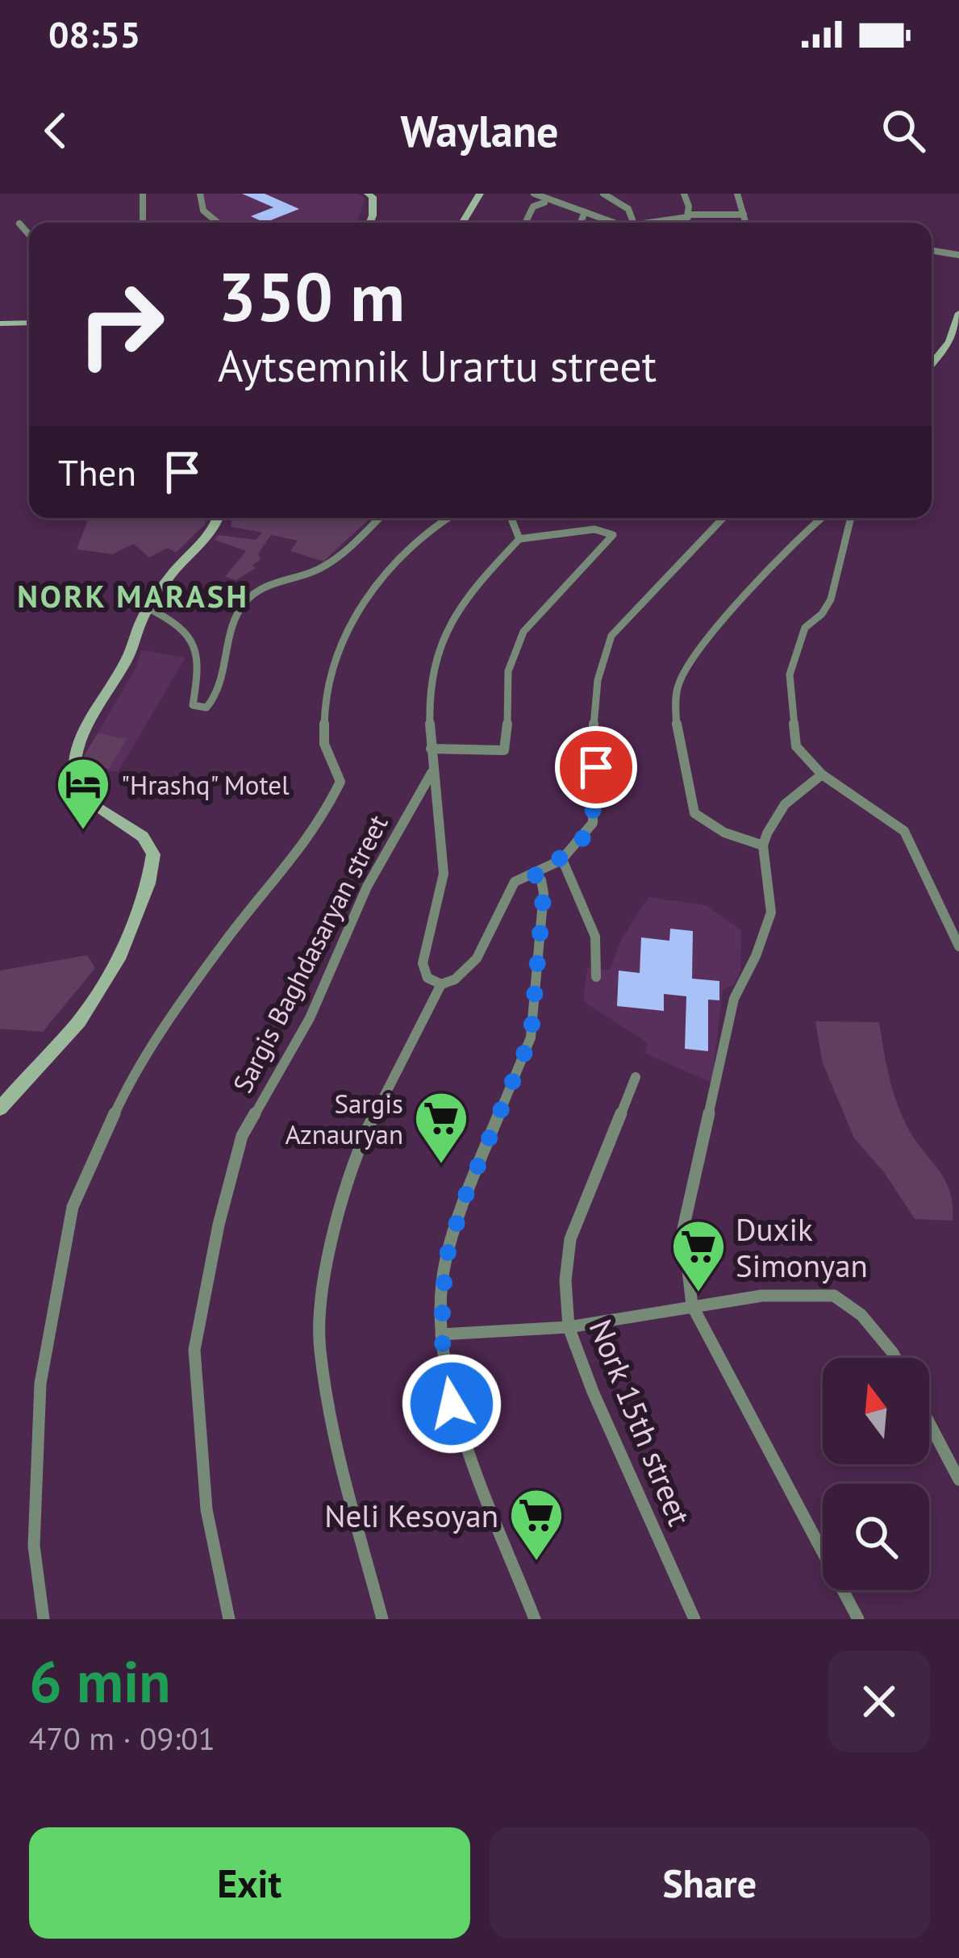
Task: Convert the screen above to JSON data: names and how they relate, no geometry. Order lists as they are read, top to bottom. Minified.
{"streets":{"street":["Sargis Baghdasaryan street","Nork 15th street"]},"districts":["NORK MARASH"],"places":{"hotel":["\"Hrashq\" Motel"],"supermarket":["Sargis Aznauryan","Duxik Simonyan","Neli Kesoyan"]},"north":"top","page":{"status":"08:55","header":"Waylane","turn":["350 m","Aytsemnik Urartu street"],"then":"Then","heading":["6 min","470 m · 09:01"],"buttons":["Exit","Share"]}}
